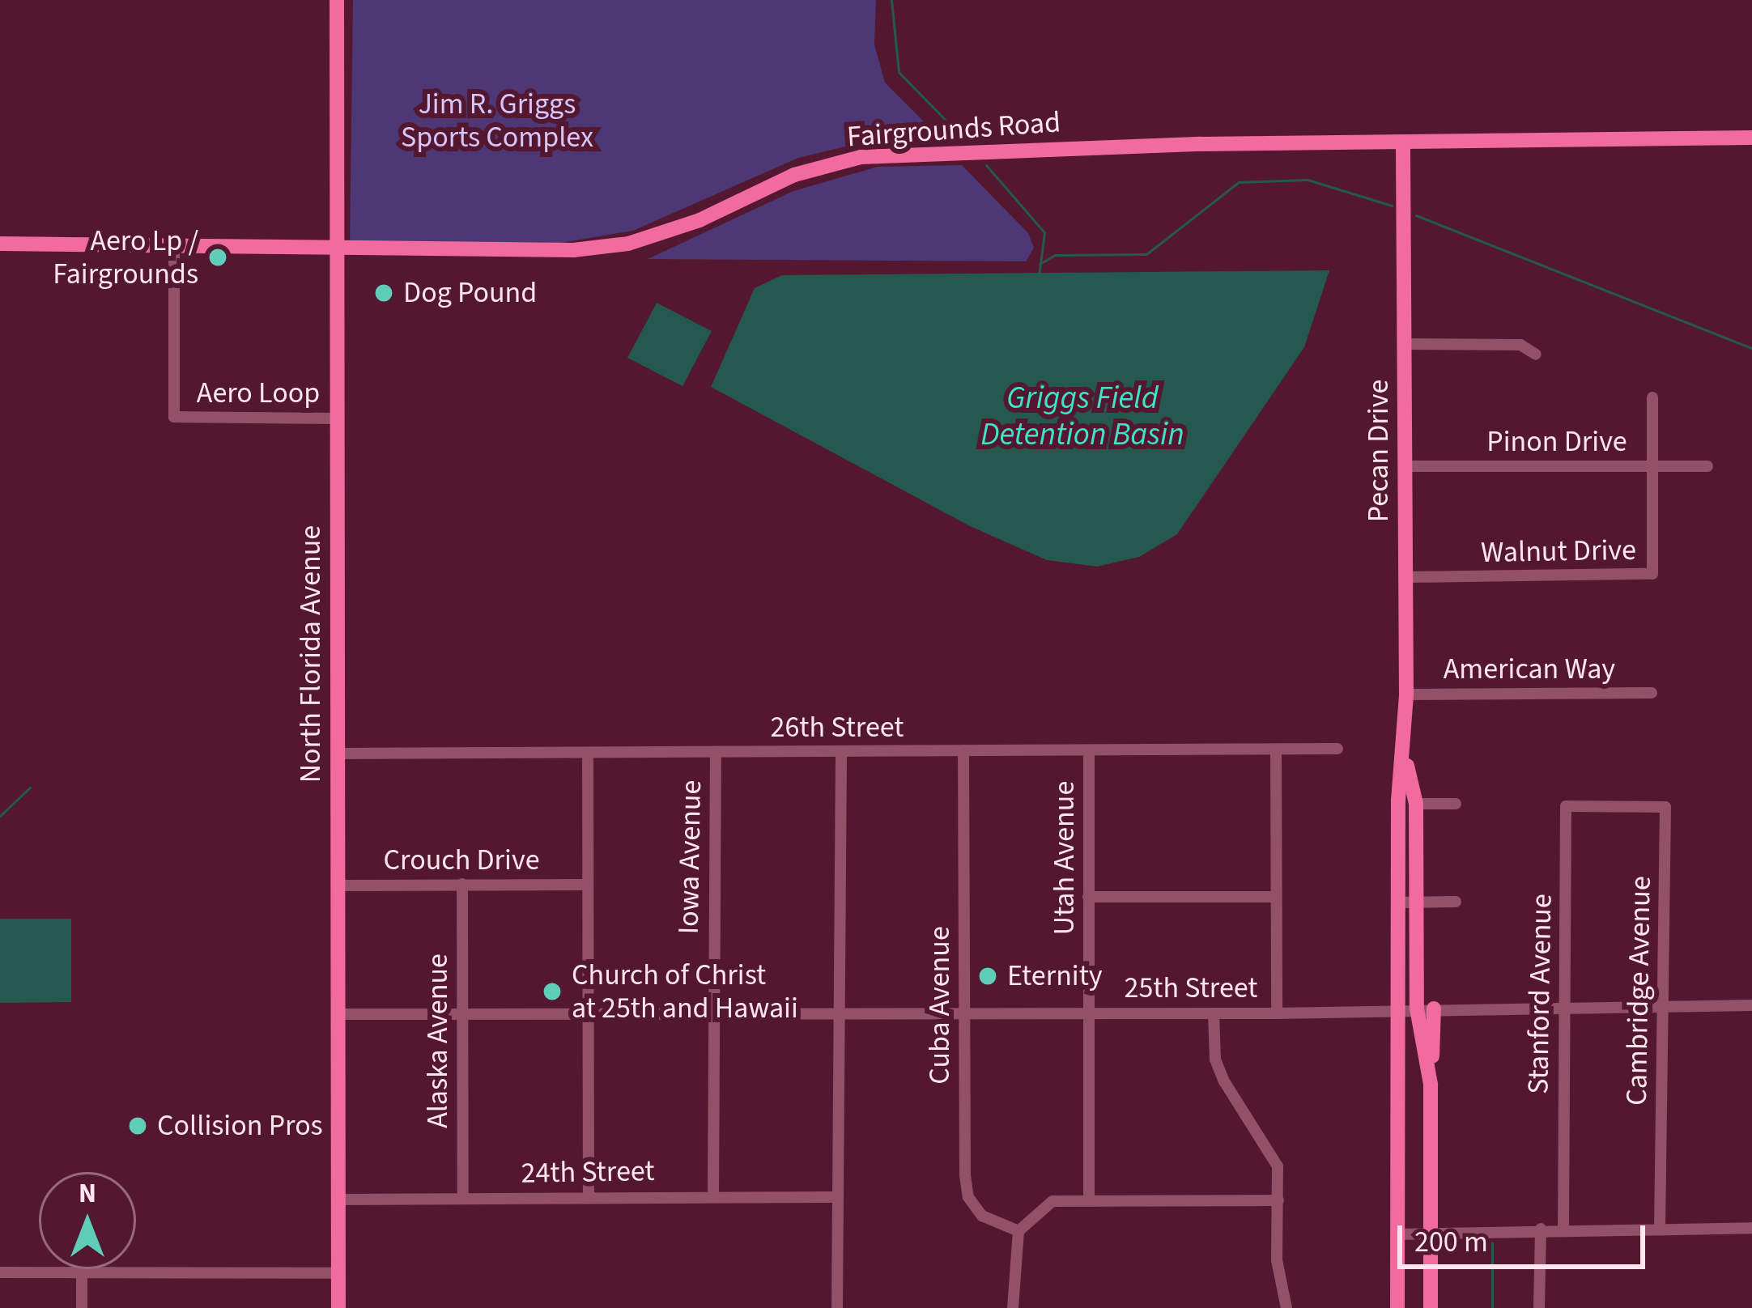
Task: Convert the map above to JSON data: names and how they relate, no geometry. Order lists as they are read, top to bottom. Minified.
{"streets":{"main road":["Fairgrounds Road","Pecan Drive","North Florida Avenue"],"street":["Aero Loop","Pinon Drive","Walnut Drive","American Way","26th Street","Iowa Avenue","Utah Avenue","Crouch Drive","25th Street","Cambridge Avenue","Stanford Avenue","Cuba Avenue","Alaska Avenue","24th Street"]},"crossings":[["Fairgrounds Road","Aero Loop"],["Fairgrounds Road","Pecan Drive"],["Fairgrounds Road","North Florida Avenue"],["Aero Loop","North Florida Avenue"],["Pinon Drive","Pecan Drive"],["Pinon Drive","Walnut Drive"],["Pecan Drive","Walnut Drive"],["Pecan Drive","American Way"],["Pecan Drive","25th Street"],["North Florida Avenue","26th Street"],["North Florida Avenue","Crouch Drive"],["North Florida Avenue","25th Street"],["North Florida Avenue","24th Street"],["26th Street","Iowa Avenue"],["26th Street","Utah Avenue"],["26th Street","Cuba Avenue"],["Iowa Avenue","25th Street"],["Iowa Avenue","24th Street"],["Utah Avenue","25th Street"],["Crouch Drive","Alaska Avenue"],["25th Street","Cambridge Avenue"],["25th Street","Stanford Avenue"],["25th Street","Cuba Avenue"],["25th Street","Alaska Avenue"],["Cambridge Avenue","Stanford Avenue"],["Alaska Avenue","24th Street"]],"water":["Griggs Field Detention Basin"],"parks":["Jim R. Griggs Sports Complex"],"places":["Aero Lp / Fairgrounds","Dog Pound","Eternity","Church of Christ at 25th and Hawaii","Collision Pros"],"scale_bar":"200 m","north":"top"}
